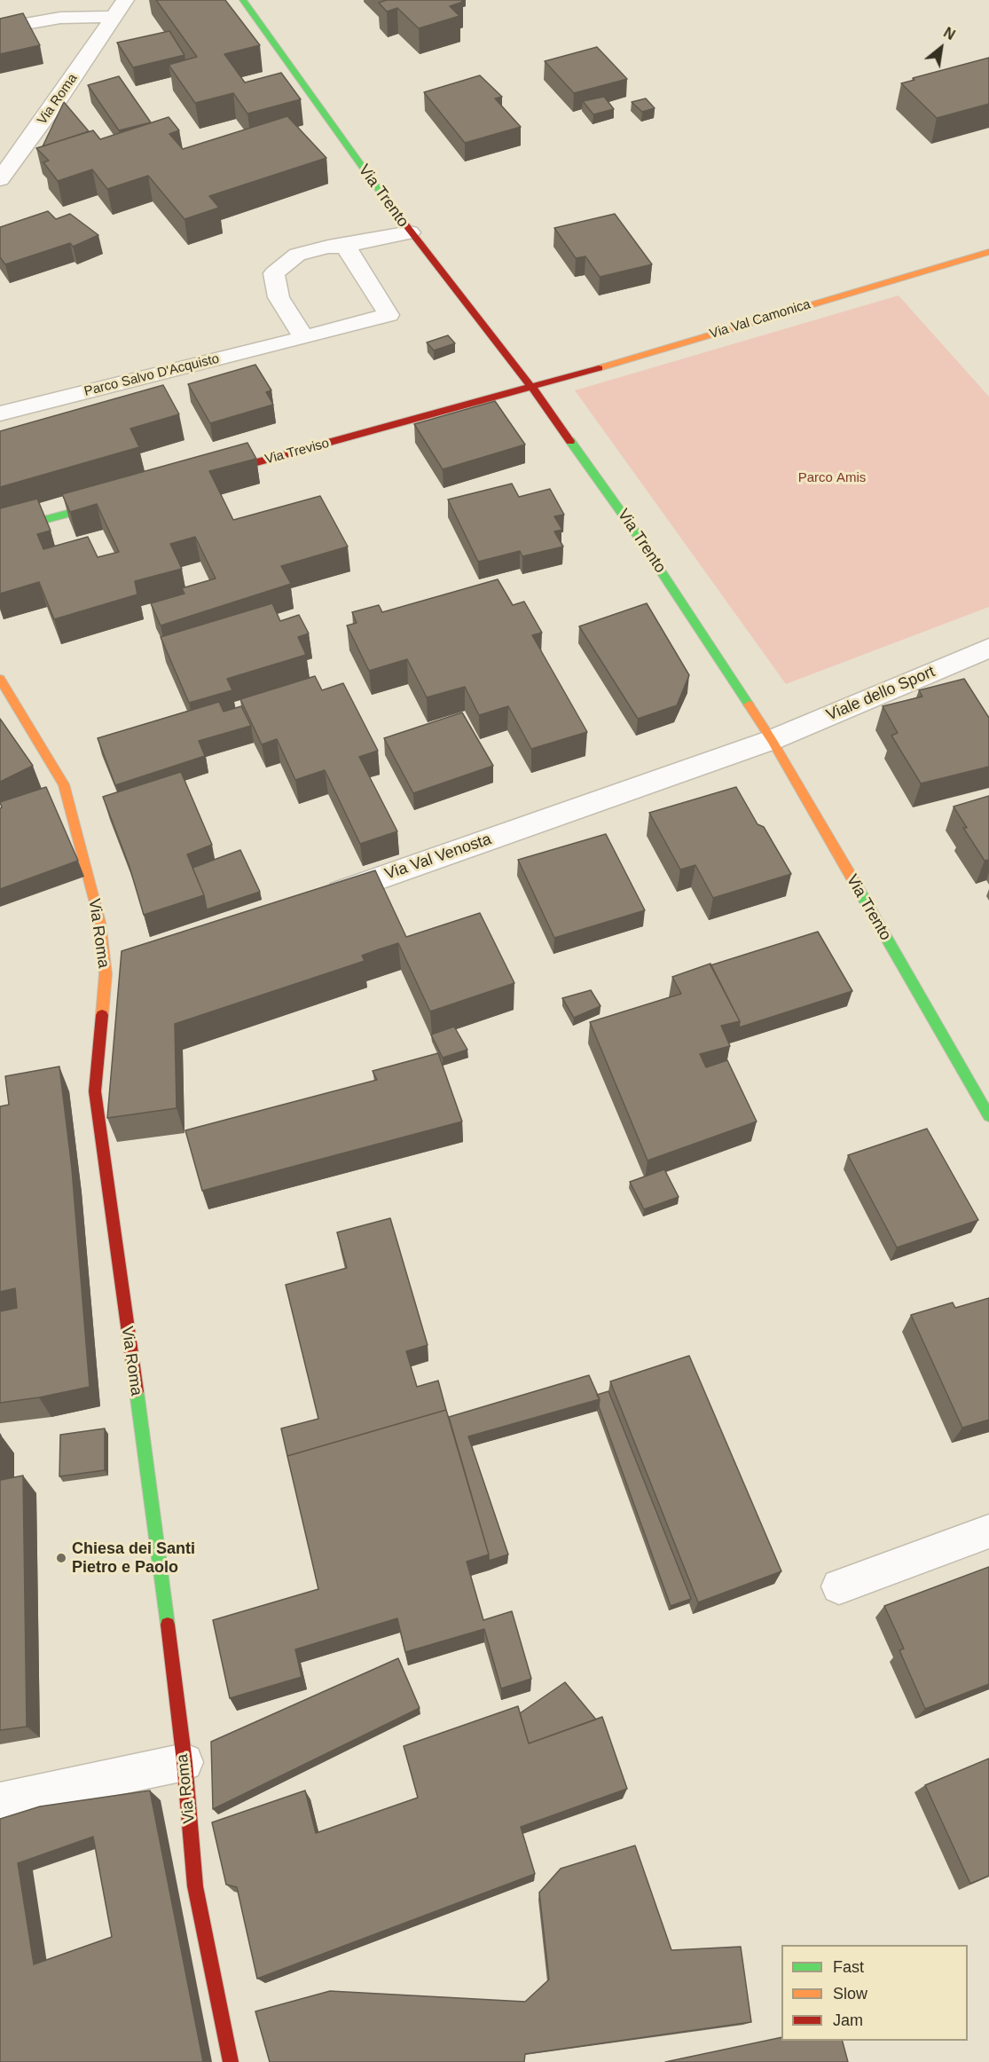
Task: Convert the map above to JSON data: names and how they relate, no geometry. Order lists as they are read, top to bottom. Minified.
{"streets":{"street":["Via Roma","Via Trento","Via Val Camonica","Parco Salvo D'Acquisto","Via Treviso","Viale dello Sport","Via Val Venosta"]},"crossings":[["Via Trento","Via Val Camonica"],["Via Trento","Via Treviso"],["Via Trento","Viale dello Sport"],["Via Trento","Via Val Venosta"],["Via Val Camonica","Via Treviso"],["Viale dello Sport","Via Val Venosta"]],"parks":["Parco Amis"],"places":["Chiesa dei Santi Pietro e Paolo"],"legend":["Fast","Slow","Jam"],"north":"top right"}
